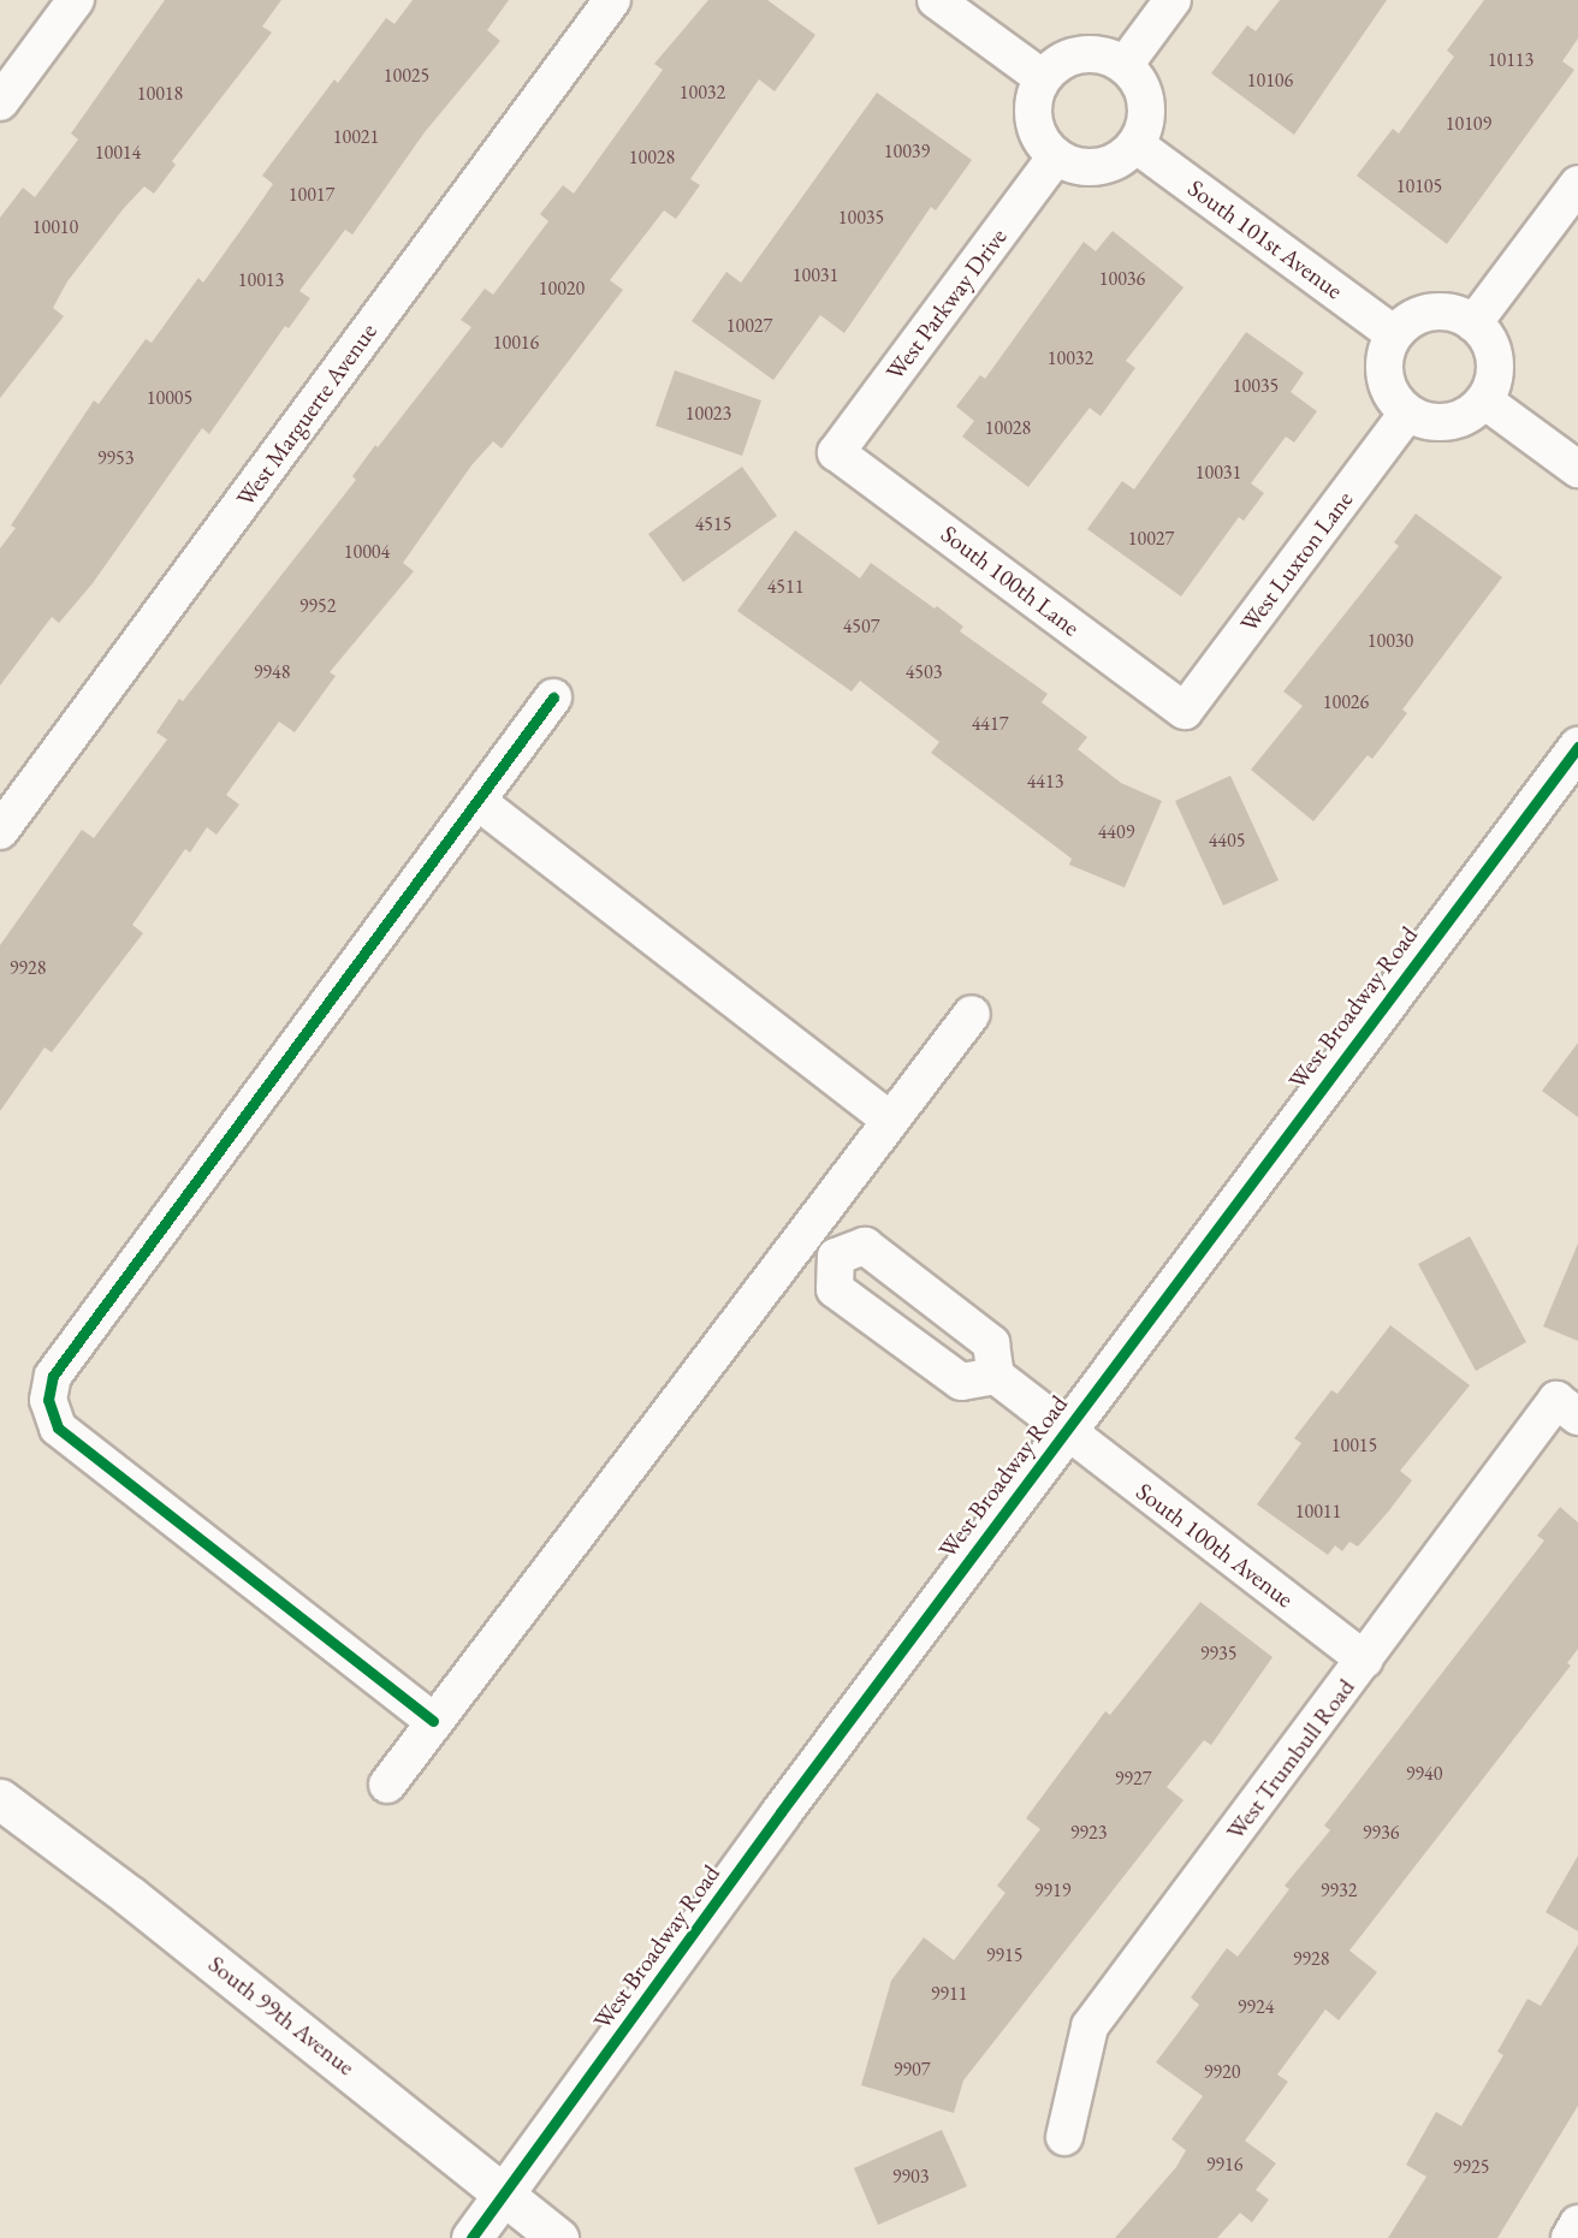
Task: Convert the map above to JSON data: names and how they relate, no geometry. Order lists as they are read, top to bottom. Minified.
{"streets":{"main road":["West Broadway Road","South 99th Avenue"],"street":["South 101st Avenue","West Parkway Drive","West Marguerte Avenue","West Luxton Lane","South 100th Lane","South 100th Avenue","West Trumbull Road"]},"crossings":[["South 101st Avenue","West Parkway Drive"],["South 101st Avenue","West Luxton Lane"],["West Parkway Drive","South 100th Lane"],["West Luxton Lane","South 100th Lane"],["West Broadway Road","South 100th Avenue"],["West Broadway Road","South 99th Avenue"],["South 100th Avenue","West Trumbull Road"]],"house_numbers":["10113","10025","10106","10032","10018","10109","10021","10039","10014","10028","10105","10017","10035","10010","10031","10036","10013","10020","10027","10016","10032","10035","10005","10023","10028","9953","10031","4515","10027","10004","4511","9952","4507","10030","9948","4503","10026","4417","4413","4409","4405","9928","10015","10011","9935","9940","9927","9923","9936","9919","9932","9915","9928","9911","9924","9907","9920","9916","9925","9903"]}
